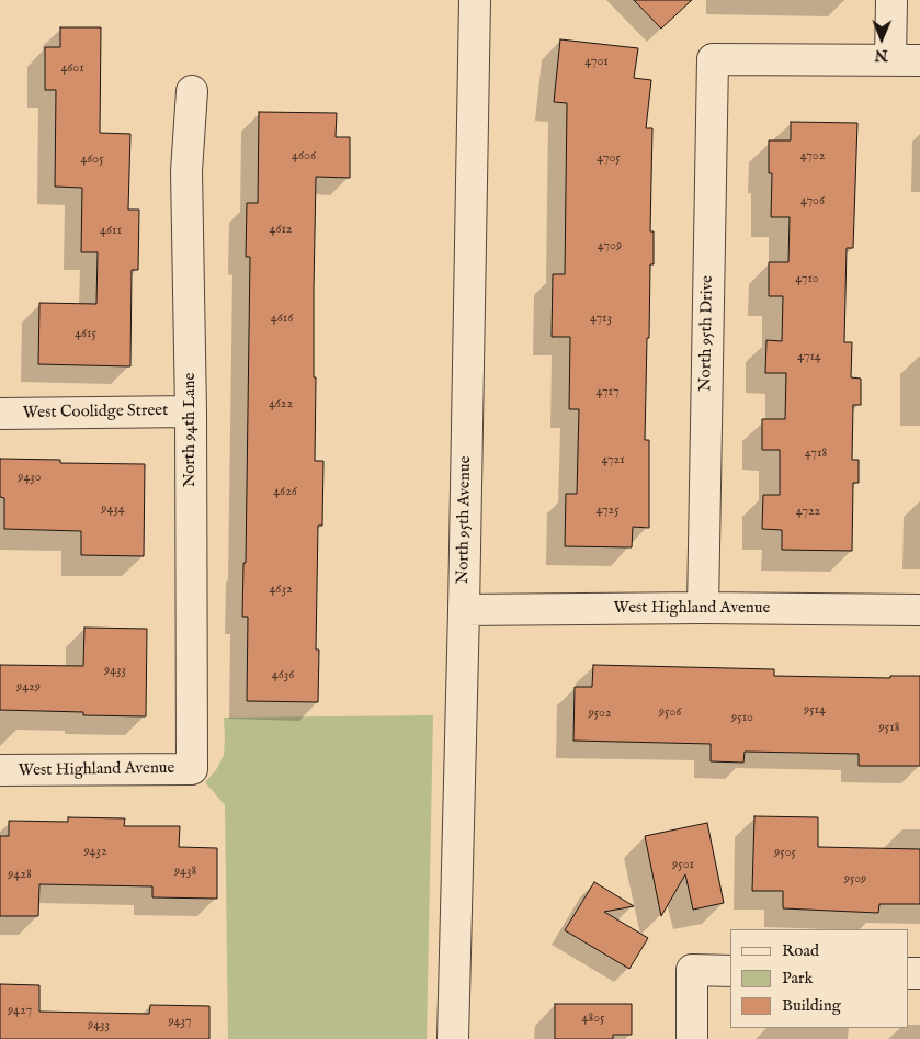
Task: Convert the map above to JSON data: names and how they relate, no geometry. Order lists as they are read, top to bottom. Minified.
{"streets":{"street":["North 95th Drive","West Coolidge Street","North 94th Lane","North 95th Avenue","West Highland Avenue"]},"crossings":[["North 95th Drive","West Highland Avenue"],["West Coolidge Street","North 94th Lane"],["North 94th Lane","West Highland Avenue"],["North 95th Avenue","West Highland Avenue"]],"house_numbers":["4701","4601","4606","4702","4705","4605","4706","4612","4611","4709","4710","4616","4713","4615","4714","4717","4622","4718","4721","9430","4626","9434","4725","4722","4632","9433","4636","9429","9514","9506","9502","9510","9518","9432","9505","9501","9438","9428","9509","9427","4805","9437","9433"],"legend":["Road","Park","Building"],"north":"bottom"}
